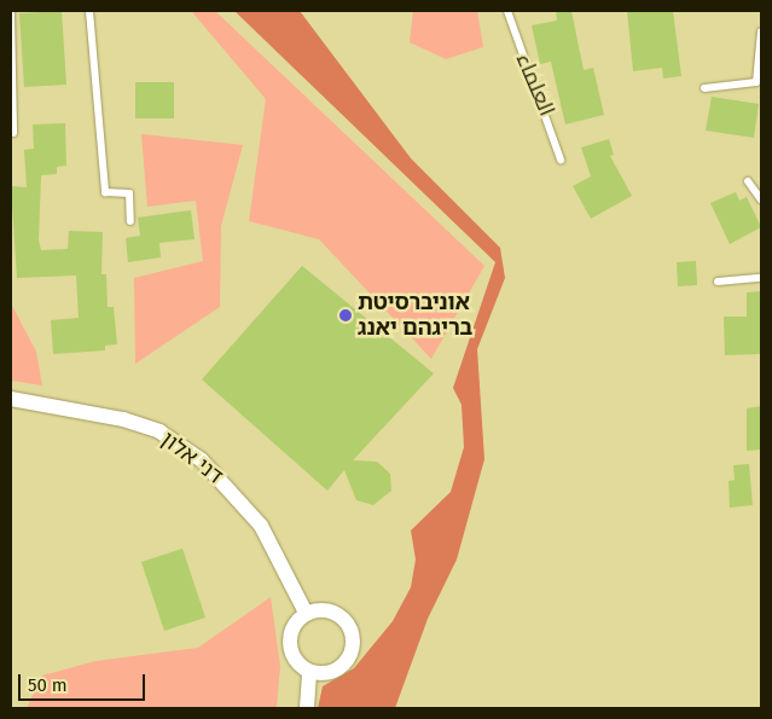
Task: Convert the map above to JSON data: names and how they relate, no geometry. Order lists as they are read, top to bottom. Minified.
{"streets":{"street":["דני אלון"],"lane":["العلماء"]},"places":["אוניברסיטת בריגהם יאנג"],"scale_bar":"50 m"}
